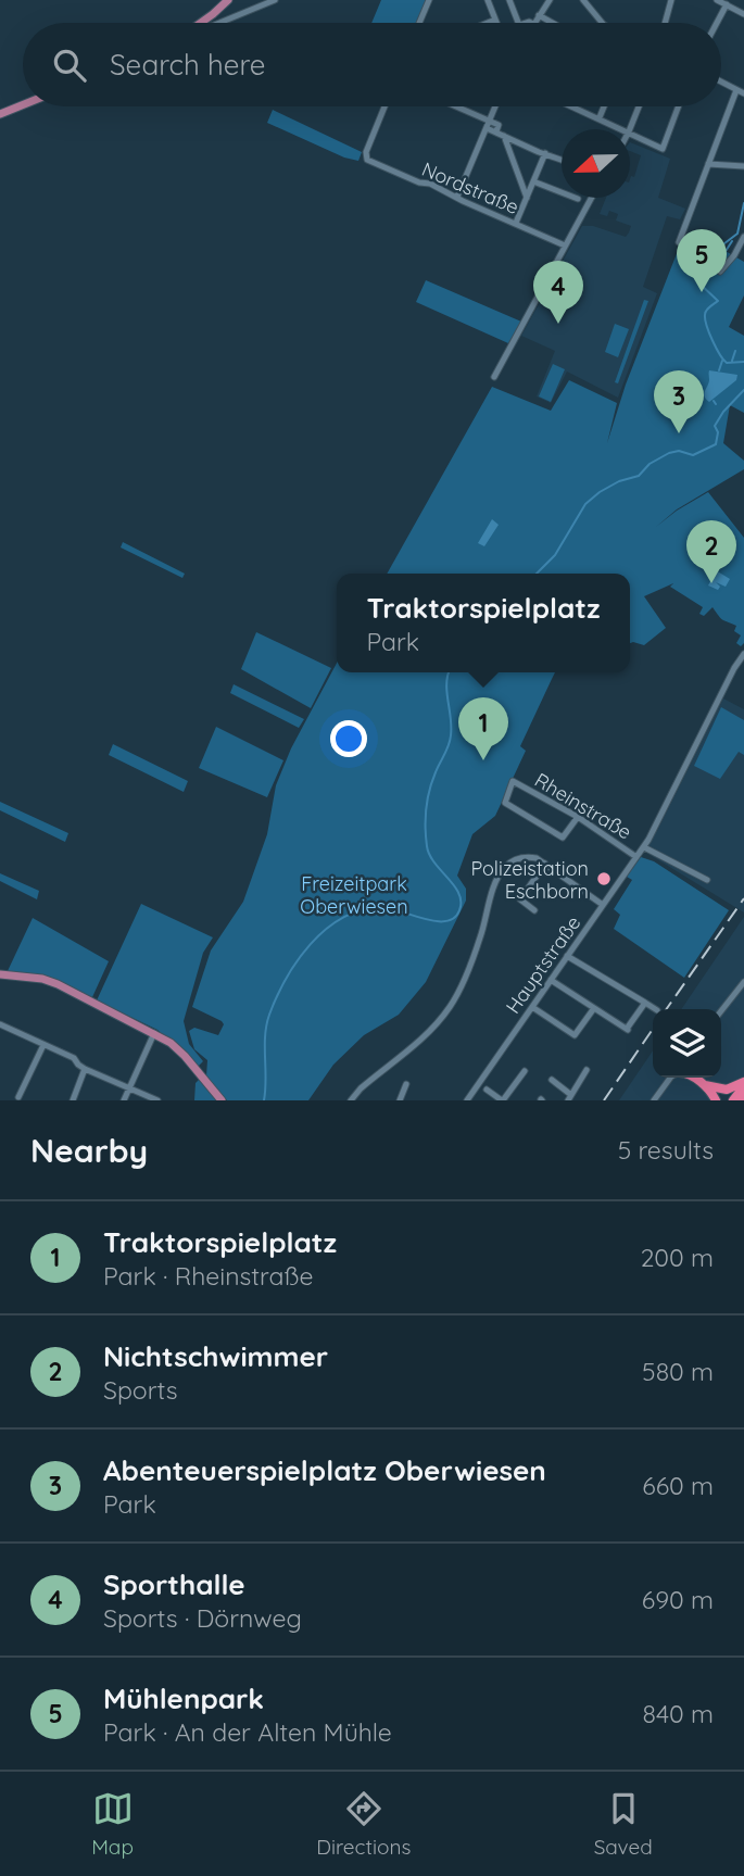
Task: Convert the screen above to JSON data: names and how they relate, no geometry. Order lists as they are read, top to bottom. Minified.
{"streets":{"street":["Nordstraße","Rheinstraße","Hauptstraße"]},"crossings":[["Rheinstraße","Hauptstraße"]],"parks":["Freizeitpark Oberwiesen"],"places":["Polizeistation Eschborn"],"north":"left","page":{"search":"Search here","pins":["5","4","3","2","1"],"popup":["Traktorspielplatz","Park"],"heading":["Nearby","5 results"],"list":[{"mark":"1","name":"Traktorspielplatz","note":"Park · Rheinstraße","value":"200 m"},{"mark":"2","name":"Nichtschwimmer","note":"Sports","value":"580 m"},{"mark":"3","name":"Abenteuerspielplatz Oberwiesen","note":"Park","value":"660 m"},{"mark":"4","name":"Sporthalle","note":"Sports · Dörnweg","value":"690 m"},{"mark":"5","name":"Mühlenpark","note":"Park · An der Alten Mühle","value":"840 m"}],"nav":["Map","Directions","Saved"]}}
